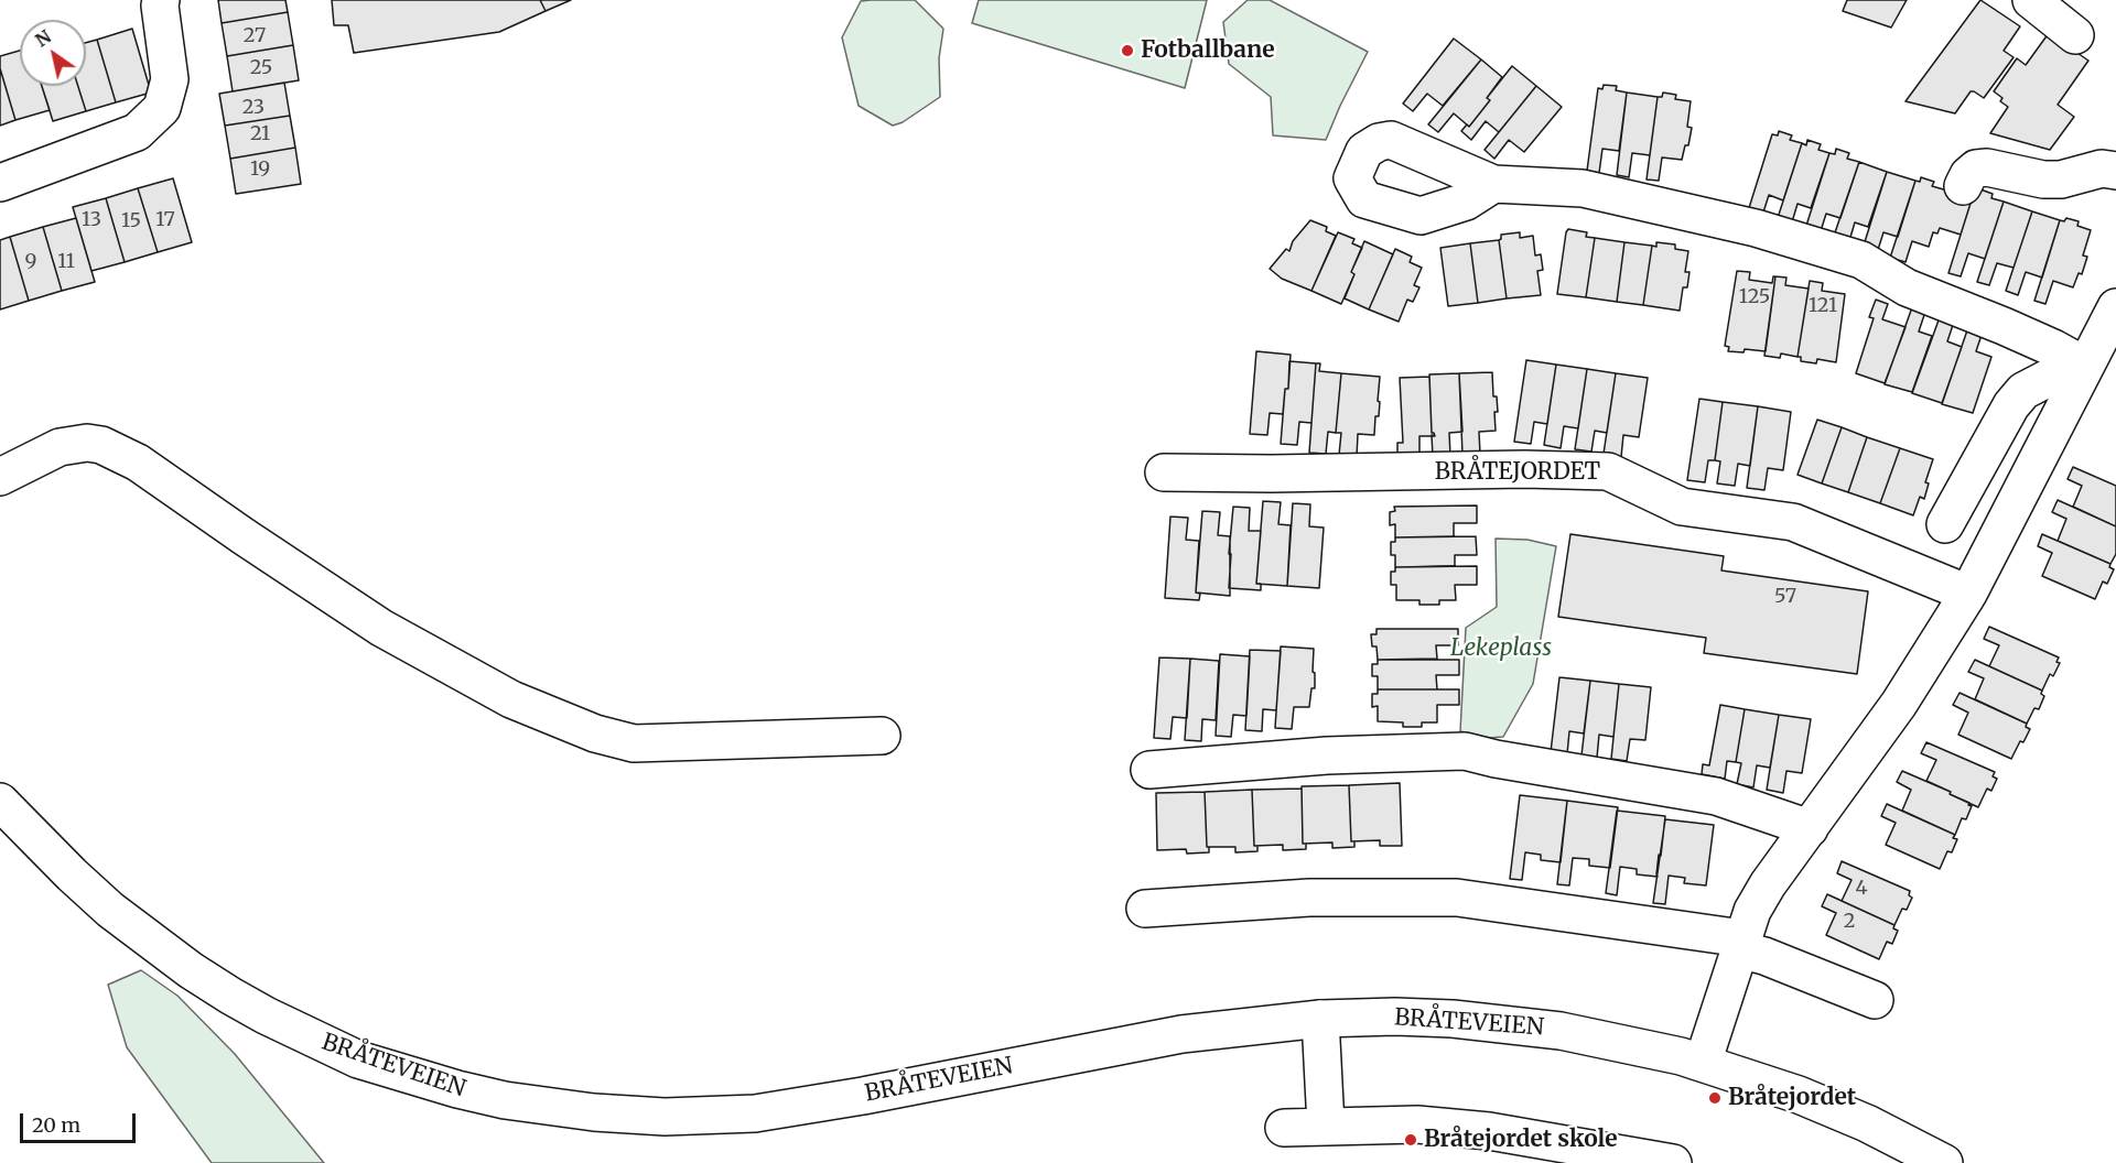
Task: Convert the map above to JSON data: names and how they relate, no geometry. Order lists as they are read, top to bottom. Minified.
{"streets":{"street":["BRÅTEJORDET","BRÅTEVEIEN"]},"parks":["Lekeplass"],"places":["Fotballbane","Bråtejordet","Bråtejordet skole"],"house_numbers":["27","25","23","21","19","13","17","15","9","11","125","121","57","4","2"],"scale_bar":"20 m","north":"top left"}
